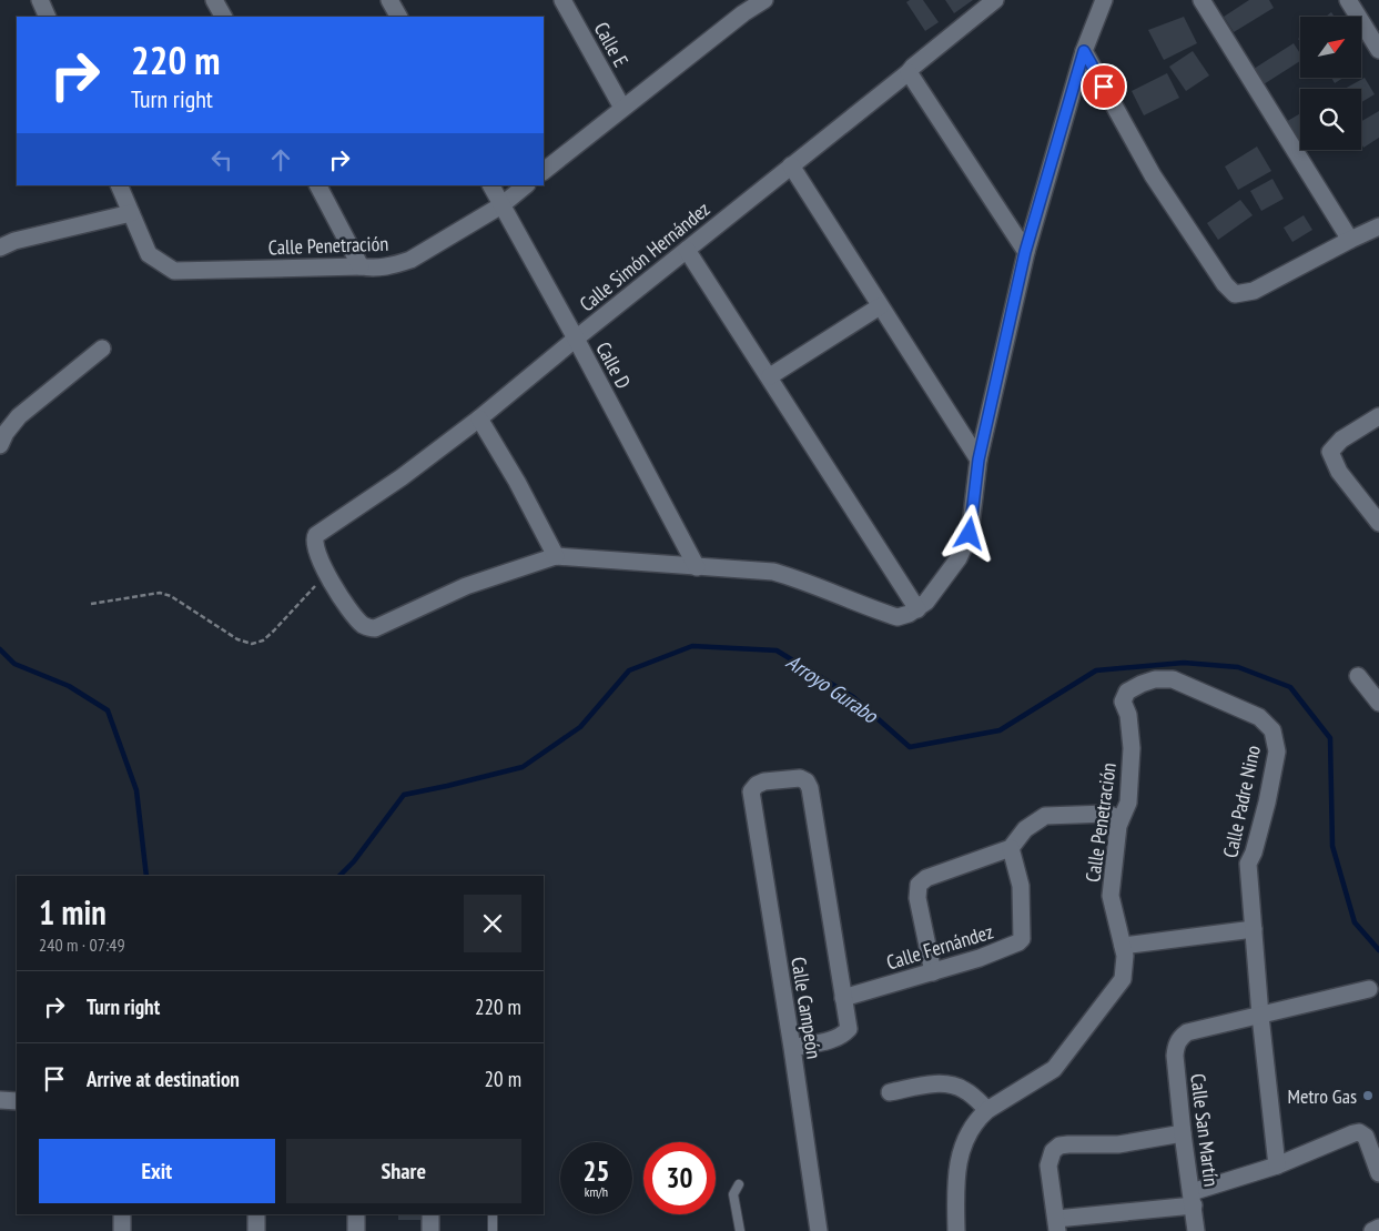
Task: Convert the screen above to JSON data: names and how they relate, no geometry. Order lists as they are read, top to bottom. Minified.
{"streets":{"street":["Calle E","Calle Penetración","Calle Simón Hernández","Calle D","Calle Padre Nino","Calle Fernández","Calle Campeón","Calle San Martín"]},"crossings":[["Calle Penetración","Calle D"],["Calle Penetración","Calle Padre Nino"],["Calle Simón Hernández","Calle D"],["Calle Padre Nino","Calle San Martín"],["Calle Fernández","Calle Campeón"]],"water":["Arroyo Gurabo"],"places":["Metro Gas"],"north":"top right","page":{"turn":["220 m","Turn right"],"heading":["1 min","240 m · 07:49"],"list":[{"name":"Turn right","value":"220 m"},{"name":"Arrive at destination","value":"20 m"}],"buttons":["Exit","Share"],"speed":"25 km/h","limit":"30"}}
